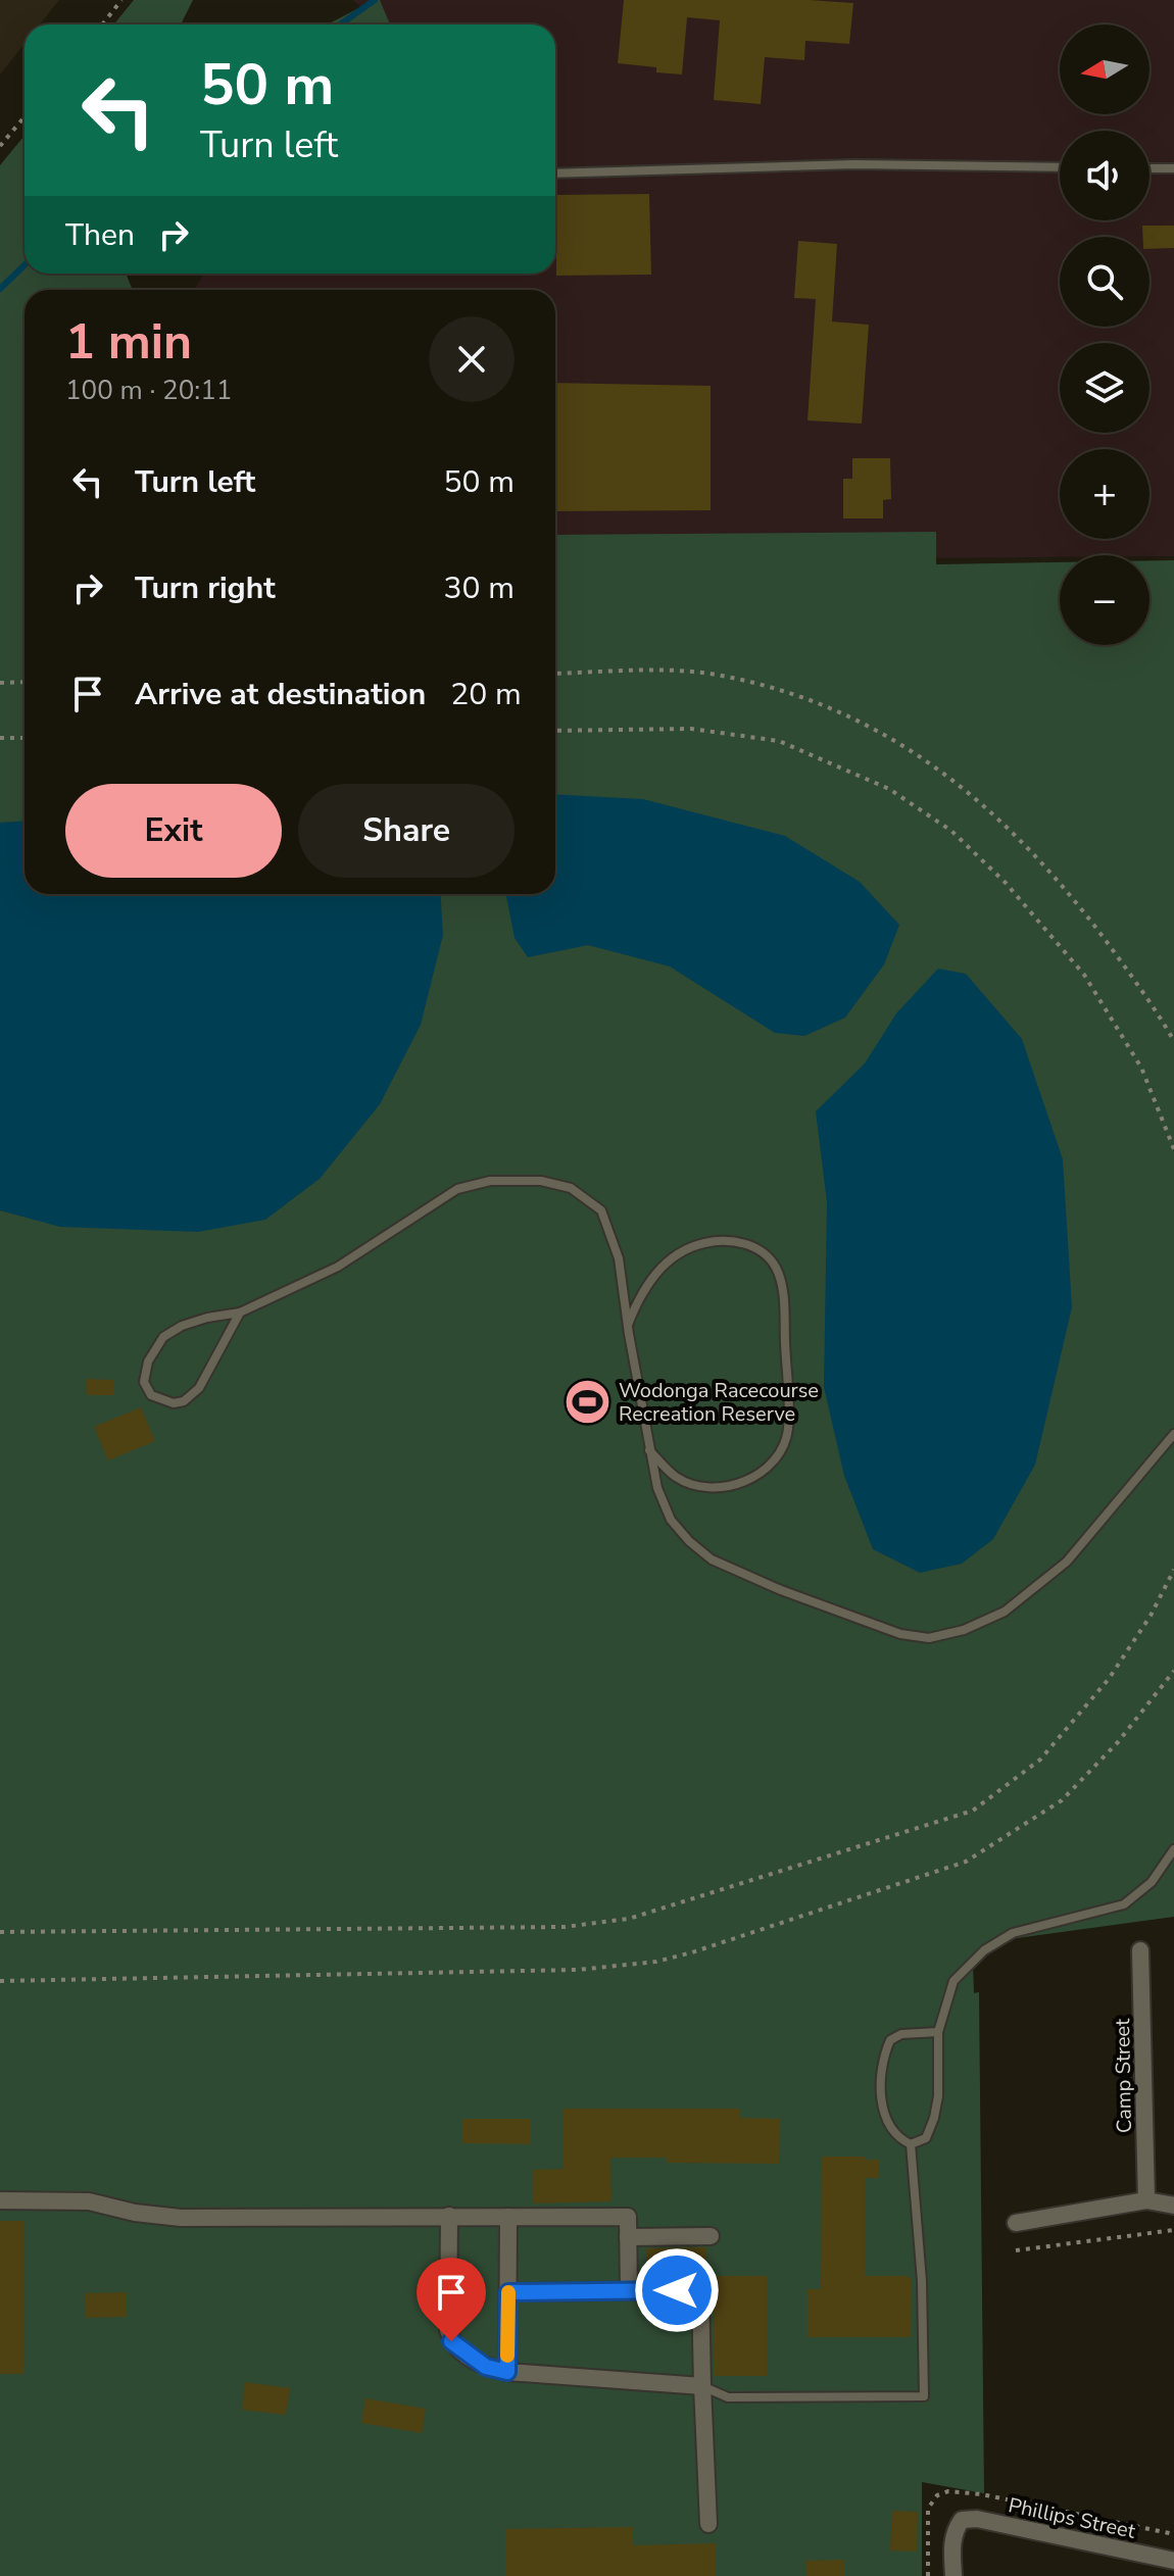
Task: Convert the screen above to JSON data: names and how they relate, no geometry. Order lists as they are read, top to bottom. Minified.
{"streets":{"street":["Camp Street","Phillips Street"]},"places":{"sports":["Wodonga Racecourse Recreation Reserve"]},"north":"left","page":{"map_buttons":["+","−"],"turn":["50 m","Turn left"],"then":"Then","heading":["1 min","100 m · 20:11"],"list":[{"name":"Turn left","value":"50 m"},{"name":"Turn right","value":"30 m"},{"name":"Arrive at destination","value":"20 m"}],"buttons":["Exit","Share"]}}
